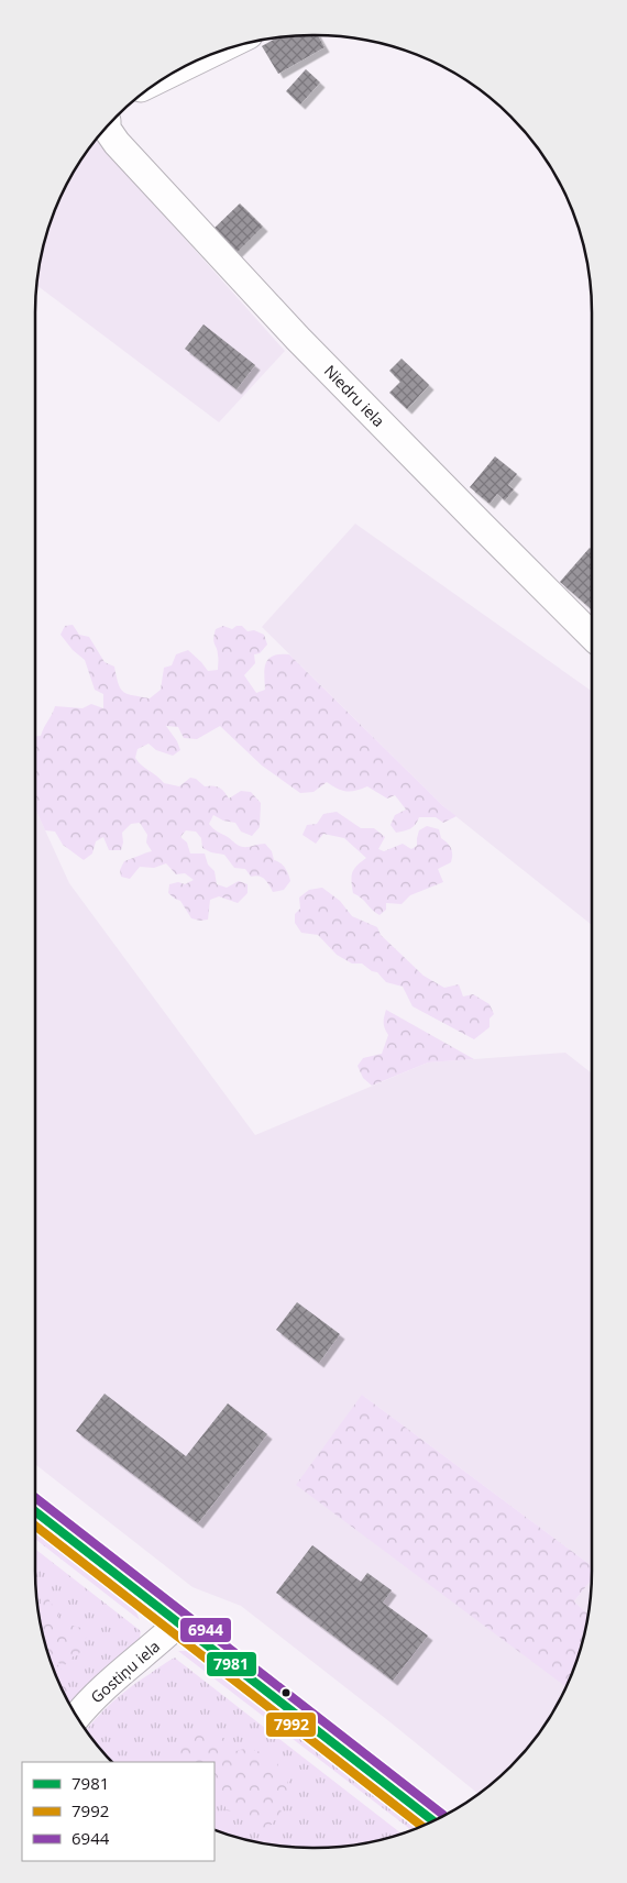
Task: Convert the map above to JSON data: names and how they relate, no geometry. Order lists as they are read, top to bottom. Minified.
{"streets":{"street":["Niedru iela","Gostiņu iela"]},"lines":["transit line 6944","transit line 7981","transit line 7992"],"legend":["7981","7992","6944"]}
